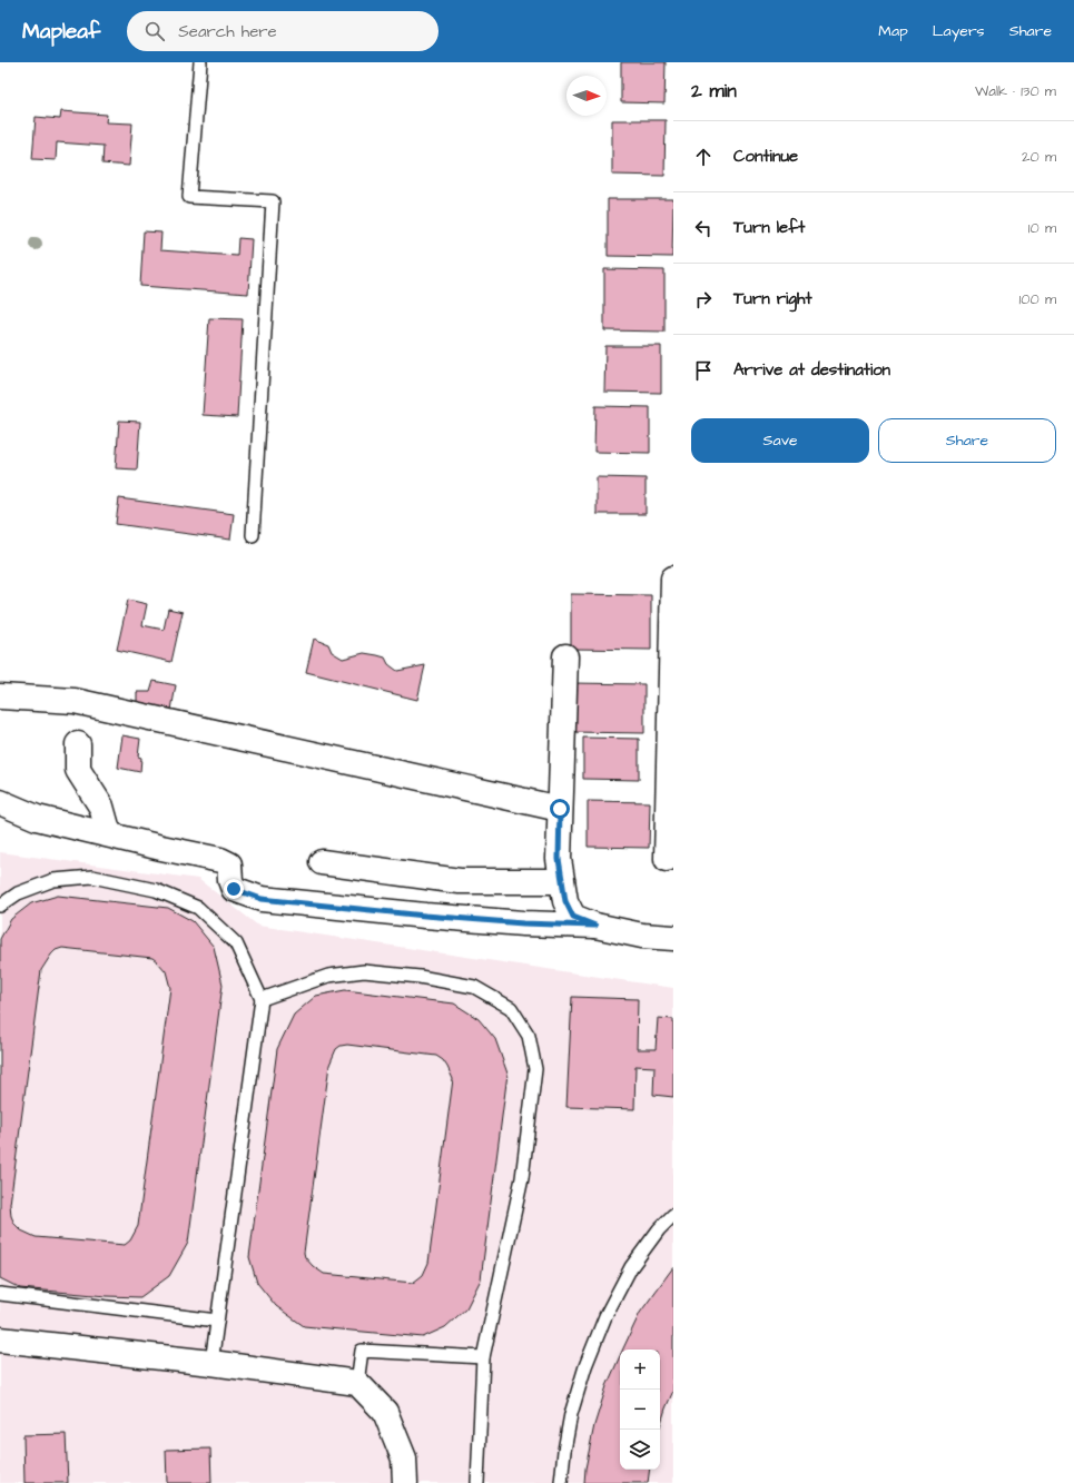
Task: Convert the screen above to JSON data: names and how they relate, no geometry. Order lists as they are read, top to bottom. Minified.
{"north":"right","page":{"header":"Mapleaf","search":"Search here","nav":["Map","Layers","Share"],"heading":["2 min","Walk · 130 m"],"list":[["Continue","20 m"],["Turn left","10 m"],["Turn right","100 m"],"Arrive at destination"],"buttons":["Save","Share"],"map_buttons":["+","−"]}}
